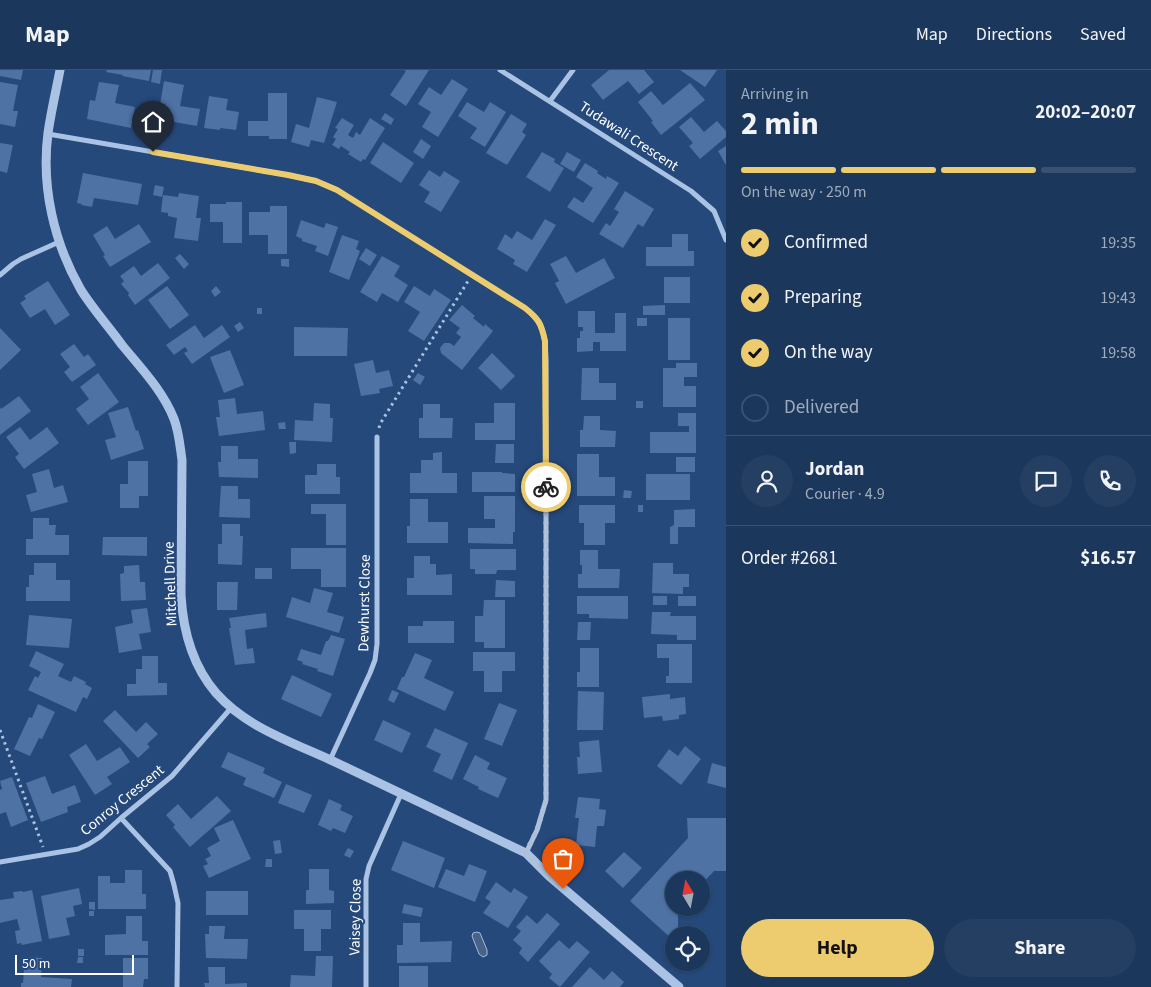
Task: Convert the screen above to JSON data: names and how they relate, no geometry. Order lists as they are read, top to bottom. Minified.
{"streets":{"street":["Tudawali Crescent","Mitchell Drive","Dewhurst Close","Conroy Crescent","Vaisey Close"]},"crossings":[["Mitchell Drive","Dewhurst Close"],["Mitchell Drive","Conroy Crescent"],["Mitchell Drive","Vaisey Close"]],"scale_bar":"50 m","north":"top","page":{"header":"Map","nav":["Map","Directions","Saved"],"heading":["2 min","Arriving in","20:02–20:07"],"panel":["Jordan","Courier · 4.9","Order #2681","$16.57"],"bar":"On the way · 250 m","list":[["Confirmed","19:35"],["Preparing","19:43"],["On the way","19:58"],"Delivered"],"buttons":["Help","Share"],"scale":"50 m"}}
